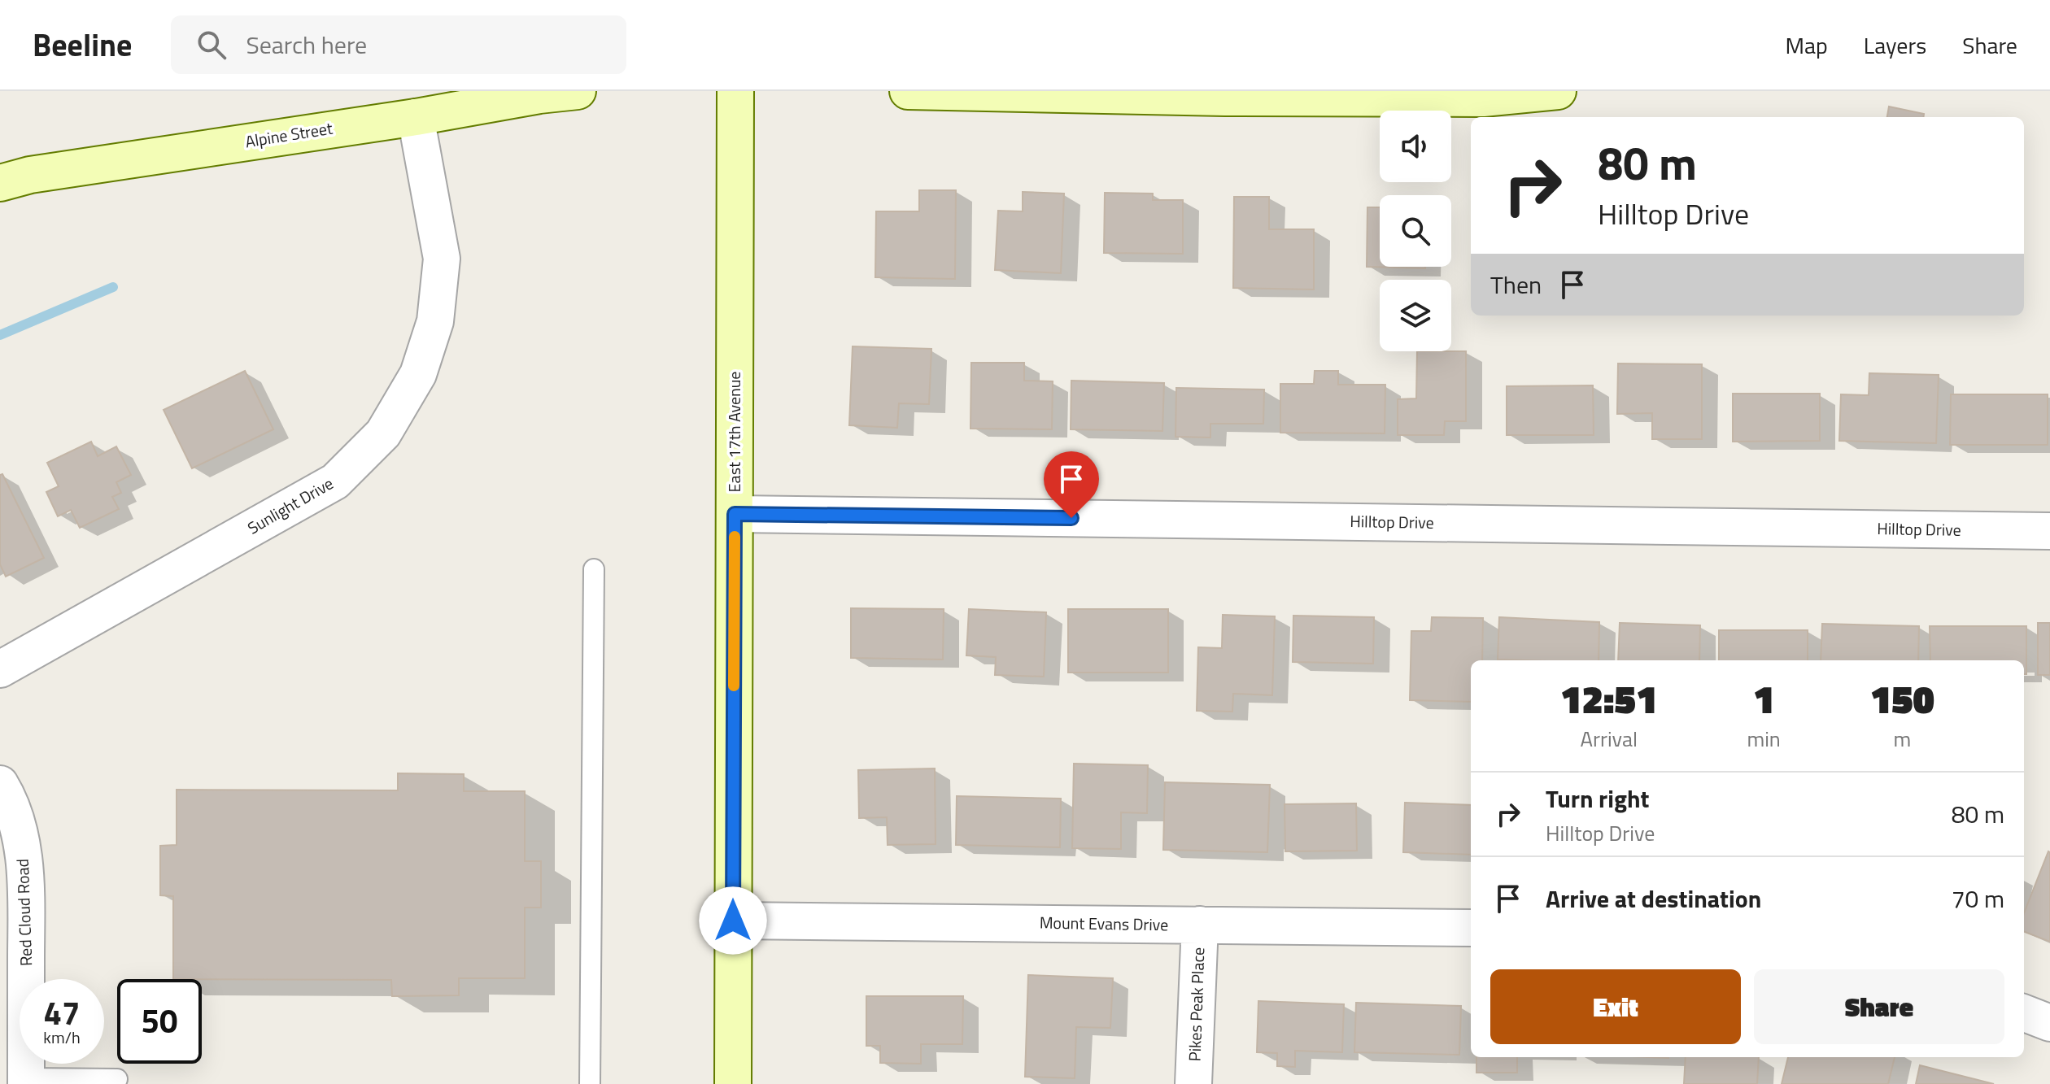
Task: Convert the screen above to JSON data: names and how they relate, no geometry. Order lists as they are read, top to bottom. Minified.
{"streets":{"street":["Alpine Street","East 17th Avenue","Sunlight Drive","Hilltop Drive","Red Cloud Road","Mount Evans Drive","Pikes Peak Place"]},"crossings":[["Alpine Street","Sunlight Drive"],["East 17th Avenue","Hilltop Drive"],["East 17th Avenue","Mount Evans Drive"],["Mount Evans Drive","Pikes Peak Place"]],"page":{"header":"Beeline","search":"Search here","nav":["Map","Layers","Share"],"turn":["80 m","Hilltop Drive"],"then":"Then","eta":["12:51","Arrival","1","min","150","m"],"list":[{"name":"Turn right","note":"Hilltop Drive","value":"80 m"},{"name":"Arrive at destination","value":"70 m"}],"buttons":["Exit","Share"],"speed":"47 km/h","limit":"50"}}
